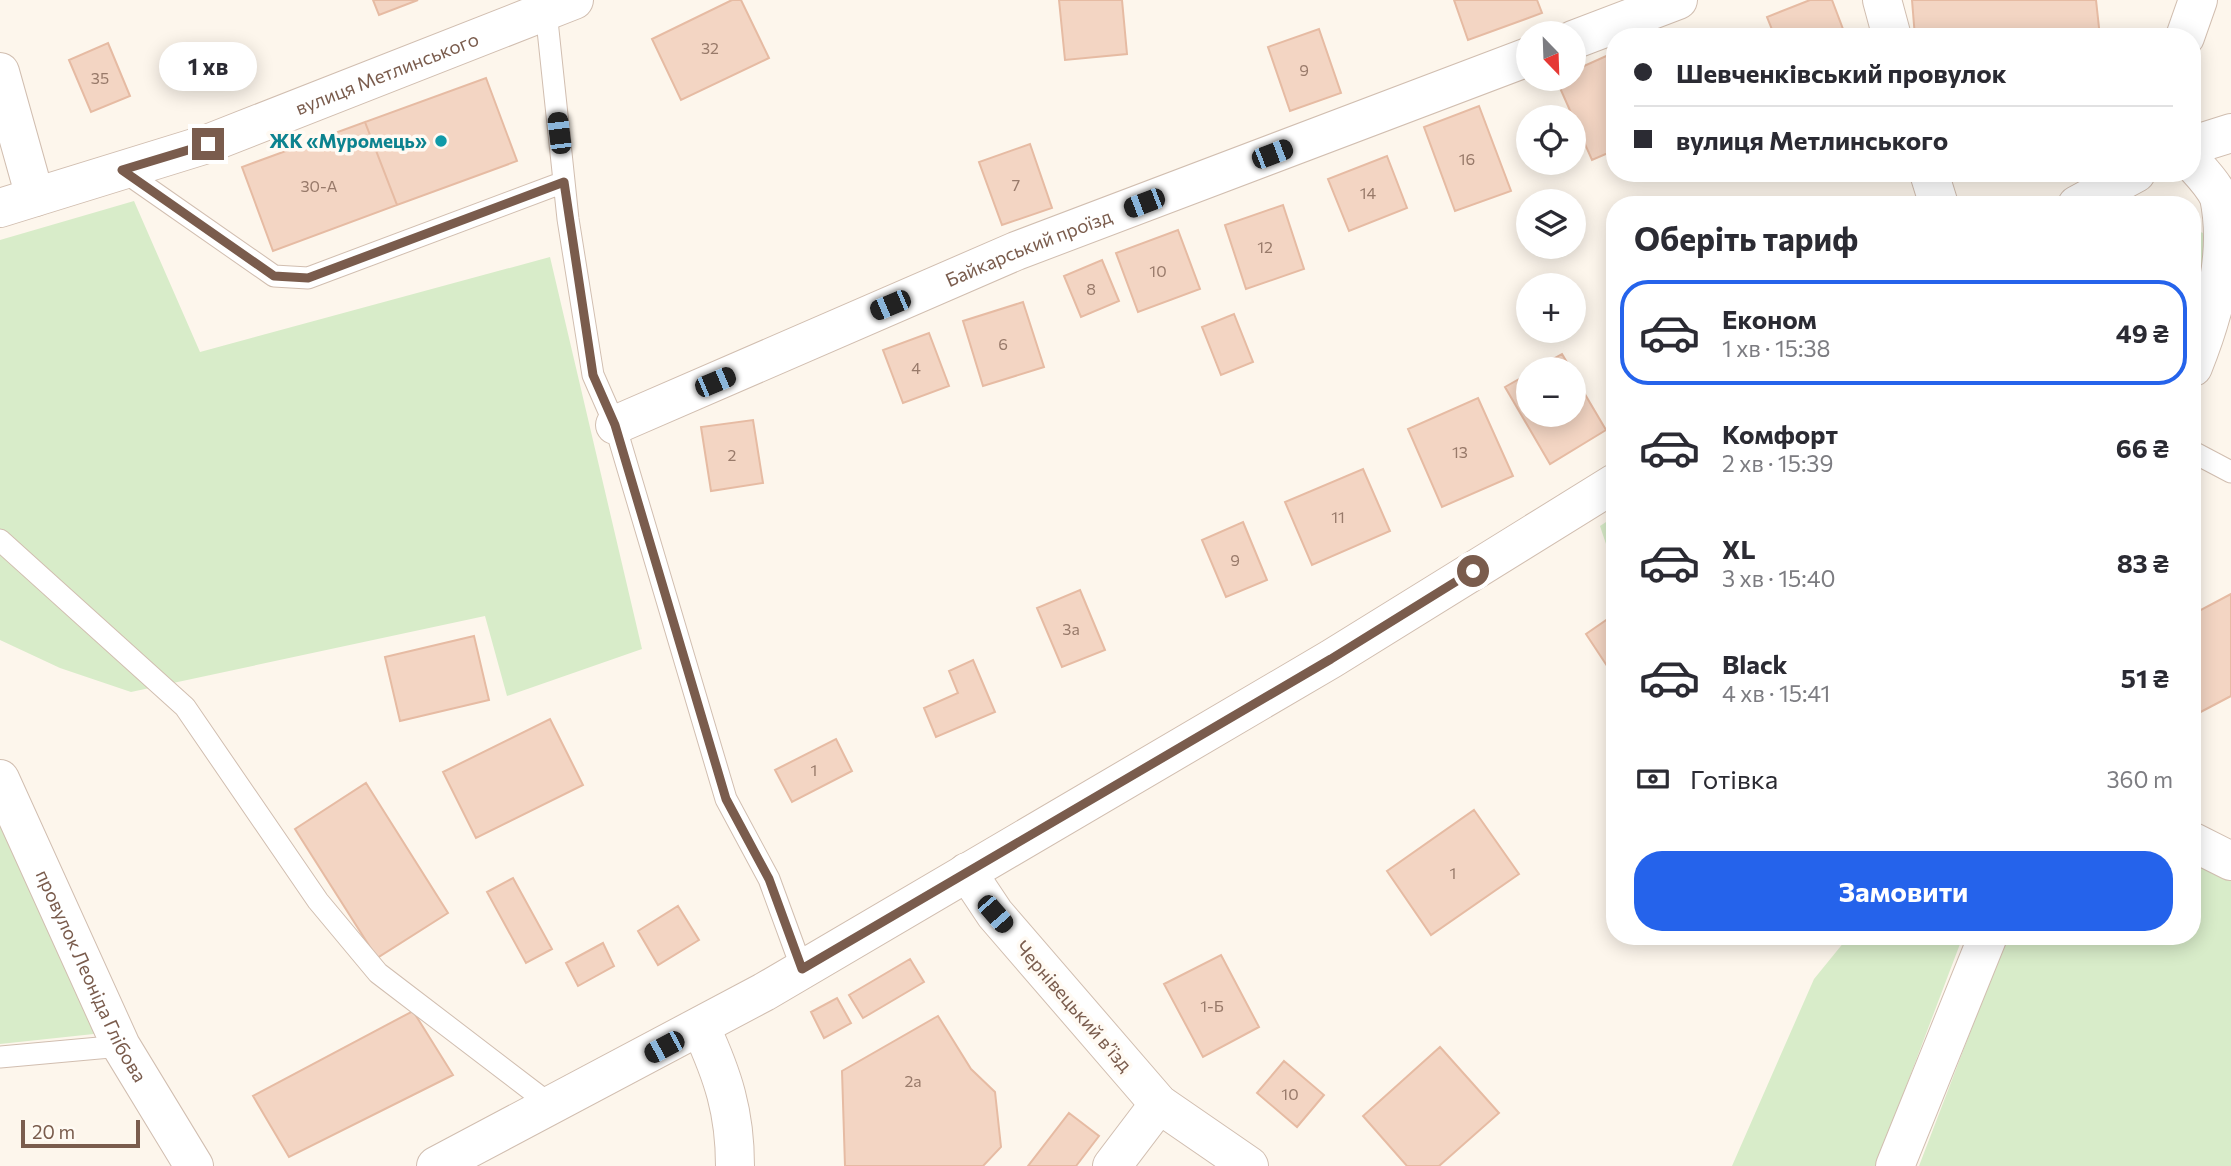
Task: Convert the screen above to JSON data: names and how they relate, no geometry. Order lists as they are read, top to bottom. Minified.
{"streets":{"street":["вулиця Метлинського","Байкарський проїзд","провулок Леоніда Глібова","Чернівецький вʼїзд"]},"places":["ЖК «Муромець»"],"house_numbers":["32","9","35","16","7","30-А","14","12","10","8","6","4","13","2","11","9","3а","1","1","1-Б","2а","10"],"scale_bar":"20 m","north":"bottom right","page":{"map_buttons":["+","−"],"banner":["Шевченківський провулок","вулиця Метлинського"],"bubble":"1 хв","heading":"Оберіть тариф","list":[{"name":"Економ","note":"1 хв · 15:38","value":"49 ₴"},{"name":"Комфорт","note":"2 хв · 15:39","value":"66 ₴"},{"name":"XL","note":"3 хв · 15:40","value":"83 ₴"},{"name":"Black","note":"4 хв · 15:41","value":"51 ₴"}],"pay":["Готівка","360 m"],"buttons":"Замовити","scale":"20 m"}}
